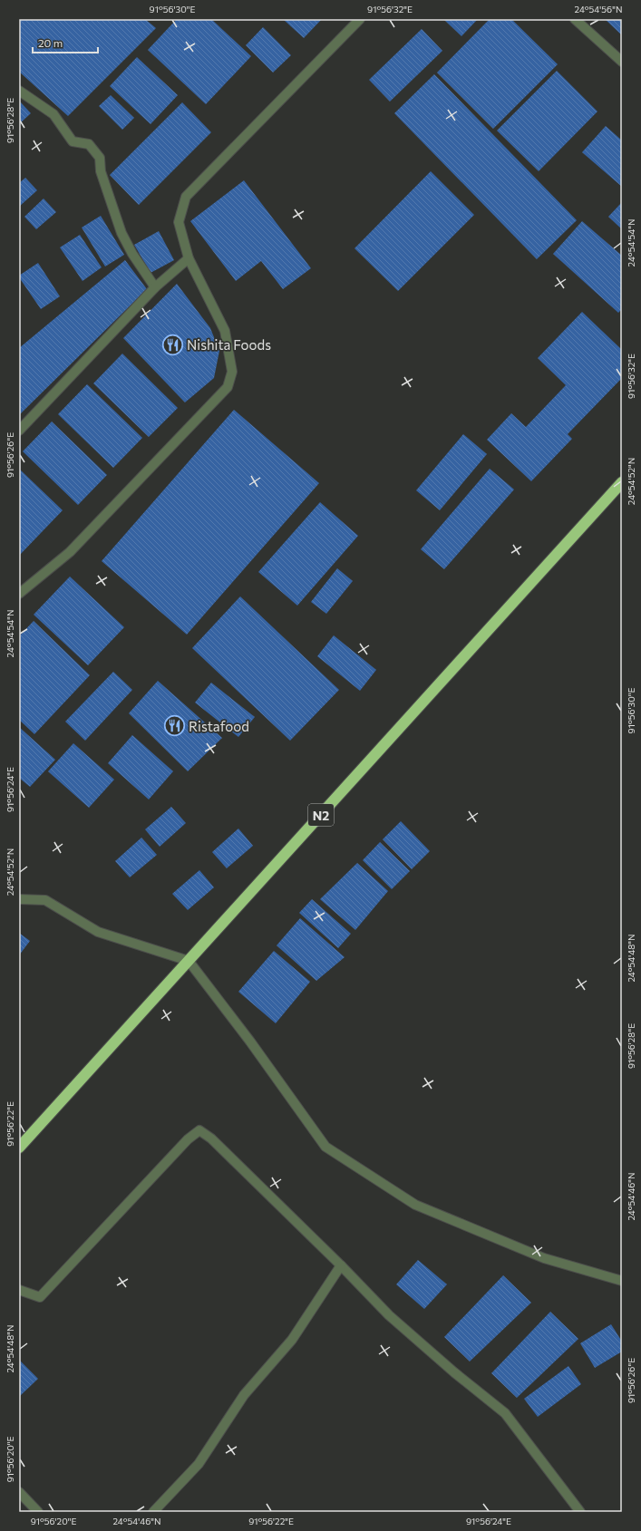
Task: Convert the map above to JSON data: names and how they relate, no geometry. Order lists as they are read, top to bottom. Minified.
{"streets":{"highway":["N2"]},"places":{"restaurant":["Nishita Foods","Ristafood"]},"scale_bar":"20 m","coordinates":["91°56'30\"E","91°56'32\"E","24°54'56\"N","91°56'28\"E","24°54'54\"N","91°56'26\"E","24°54'52\"N","91°56'24\"E","24°54'48\"N","91°56'22\"E","24°54'46\"N","91°56'20\"E"]}
